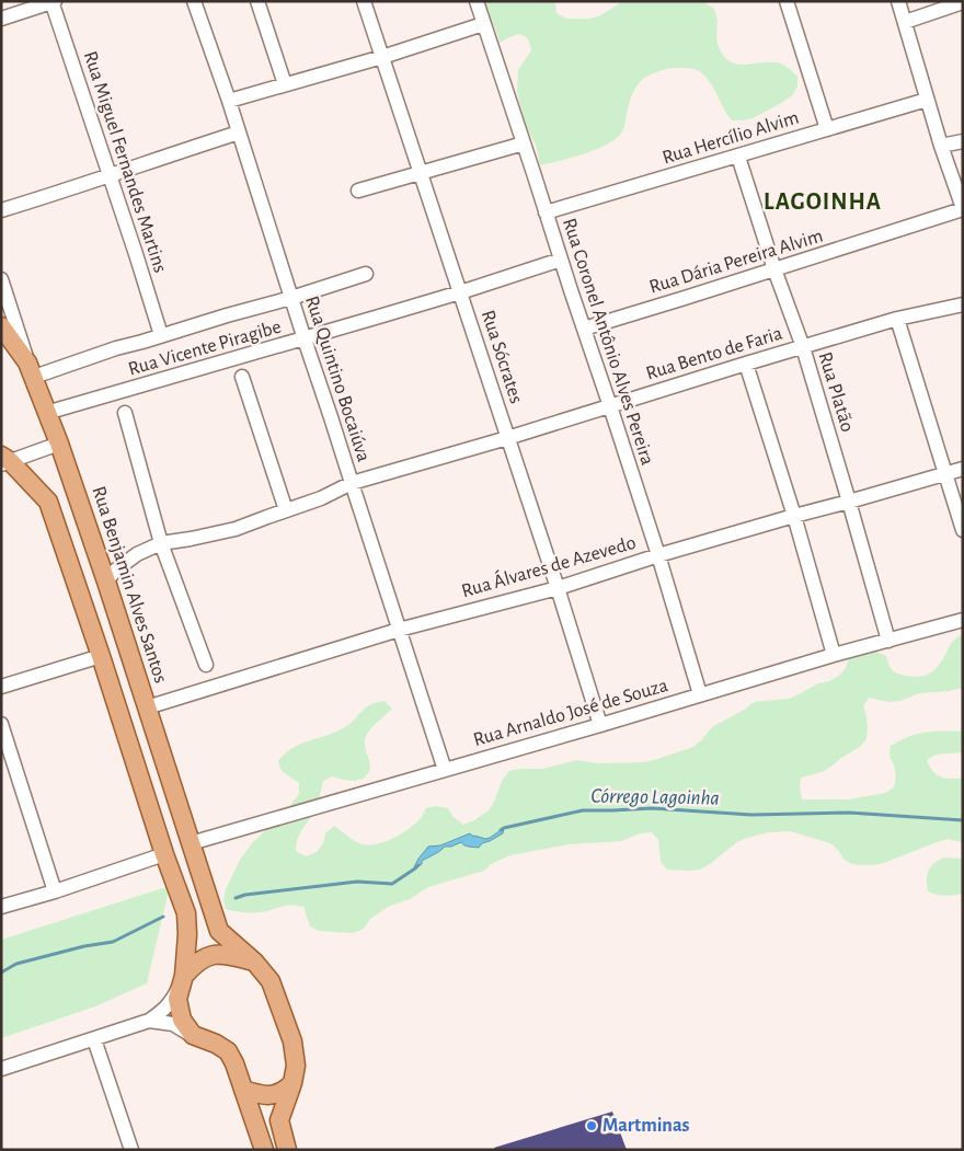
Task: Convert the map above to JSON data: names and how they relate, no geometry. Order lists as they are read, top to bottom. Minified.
{"streets":{"main road":["Rua Benjamin Alves Santos"],"street":["Rua Hercílio Alvim","Rua Miguel Fernandes Martins","Rua Dária Pereira Alvim","Rua Coronel Antônio Alves Pereira","Rua Vicente Piragibe","Rua Bento de Faria","Rua Sócrates","Rua Quintino Bocaiúva","Rua Platão","Rua Álvares de Azevedo","Rua Arnaldo José de Souza"]},"crossings":[["Rua Hercílio Alvim","Rua Coronel Antônio Alves Pereira"],["Rua Hercílio Alvim","Rua Platão"],["Rua Dária Pereira Alvim","Rua Coronel Antônio Alves Pereira"],["Rua Dária Pereira Alvim","Rua Platão"],["Rua Coronel Antônio Alves Pereira","Rua Vicente Piragibe"],["Rua Coronel Antônio Alves Pereira","Rua Bento de Faria"],["Rua Coronel Antônio Alves Pereira","Rua Álvares de Azevedo"],["Rua Coronel Antônio Alves Pereira","Rua Arnaldo José de Souza"],["Rua Vicente Piragibe","Rua Sócrates"],["Rua Vicente Piragibe","Rua Quintino Bocaiúva"],["Rua Vicente Piragibe","Rua Benjamin Alves Santos"],["Rua Bento de Faria","Rua Sócrates"],["Rua Bento de Faria","Rua Quintino Bocaiúva"],["Rua Bento de Faria","Rua Platão"],["Rua Bento de Faria","Rua Benjamin Alves Santos"],["Rua Sócrates","Rua Álvares de Azevedo"],["Rua Sócrates","Rua Arnaldo José de Souza"],["Rua Quintino Bocaiúva","Rua Álvares de Azevedo"],["Rua Quintino Bocaiúva","Rua Arnaldo José de Souza"],["Rua Platão","Rua Álvares de Azevedo"],["Rua Platão","Rua Arnaldo José de Souza"],["Rua Álvares de Azevedo","Rua Benjamin Alves Santos"],["Rua Benjamin Alves Santos","Rua Arnaldo José de Souza"]],"districts":["LAGOINHA"],"water":["Córrego Lagoinha"],"places":["Martminas"]}
